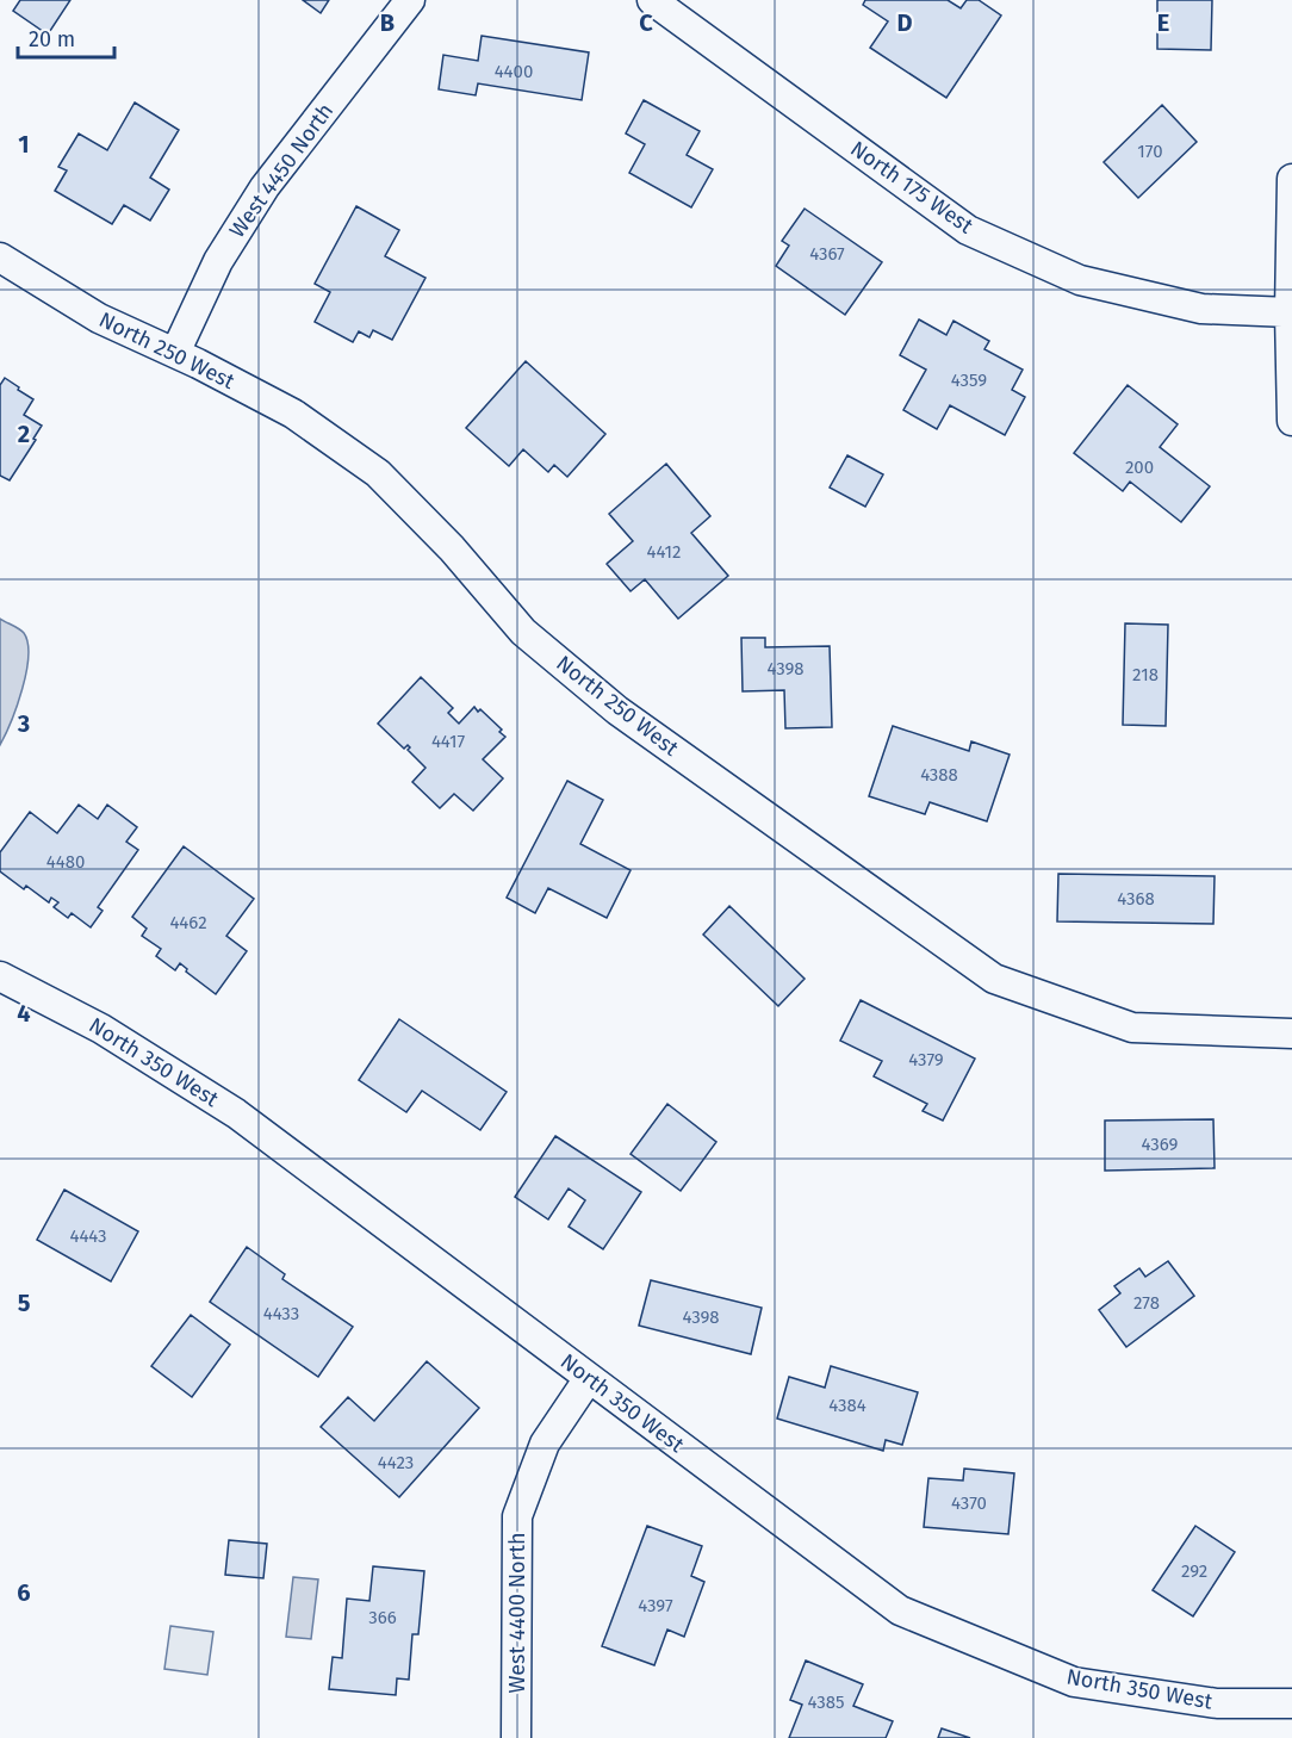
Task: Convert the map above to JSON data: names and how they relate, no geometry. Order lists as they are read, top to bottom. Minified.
{"streets":{"street":["West 4450 North","North 175 West","North 250 West","North 350 West","West 4400 North"]},"crossings":[["West 4450 North","North 250 West"],["North 350 West","West 4400 North"]],"house_numbers":["4400","170","4367","4359","200","4412","4398","218","4417","4388","4480","4368","4462","4379","4369","4443","278","4433","4398","4384","4423","4370","292","4397","366","4385"],"scale_bar":"20 m","grid":{"columns":["B","C","D","E"],"rows":["1","2","3","4","5","6"]}}
